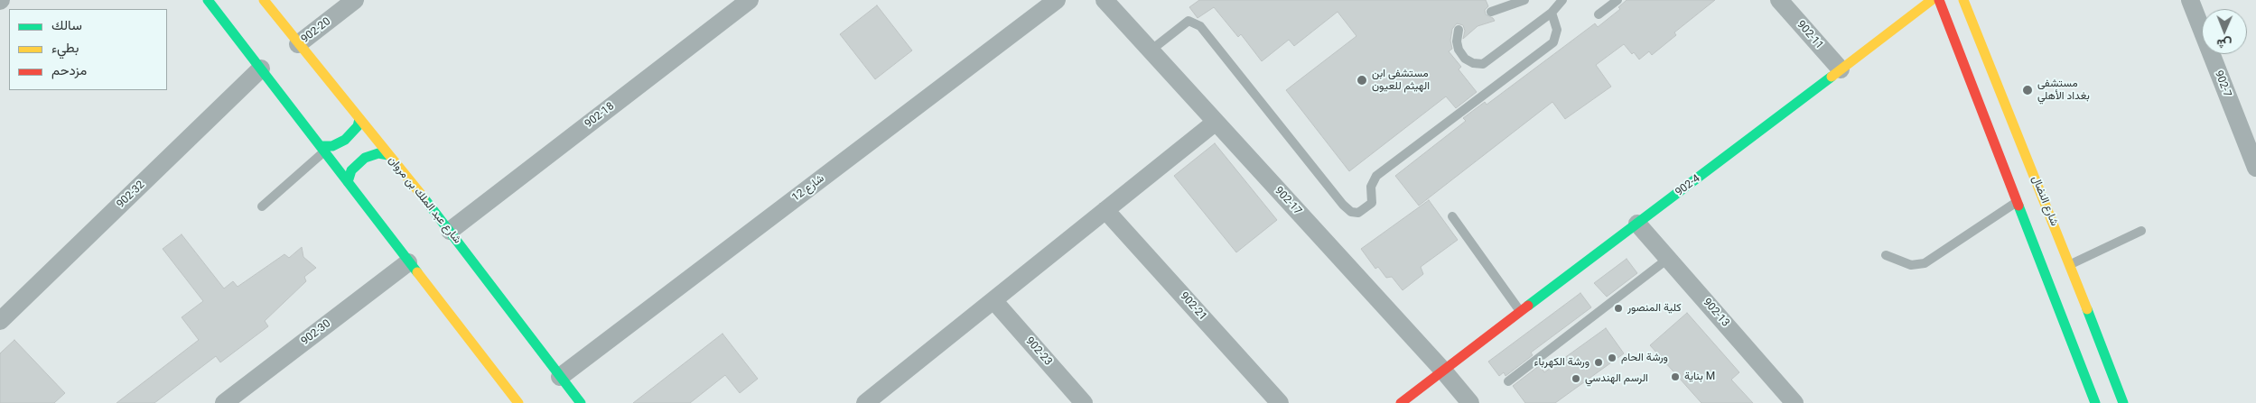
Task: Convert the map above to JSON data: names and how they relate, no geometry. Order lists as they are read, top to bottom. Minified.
{"streets":{"street":["902-20","902-11","902-7","902-18","902-4","شارع 12","902-32","شارع عبد الملك بن مروان","902-17","شارع النضال","902-21","902-13","902-30","902-23"]},"crossings":[["902-20","شارع عبد الملك بن مروان"],["902-11","902-4"],["902-18","شارع عبد الملك بن مروان"],["902-4","902-17"],["902-4","902-13"],["شارع 12","شارع عبد الملك بن مروان"]],"places":["مستشفى ابن الهيثم للعيون","مستشفى بغداد الأهلي","كلية المنصور","ورشة الحام","ورشة الكهرباء","بناية M","الرسم الهندسي"],"legend":["سالك","بطيء","مزدحم"],"north":"bottom"}
